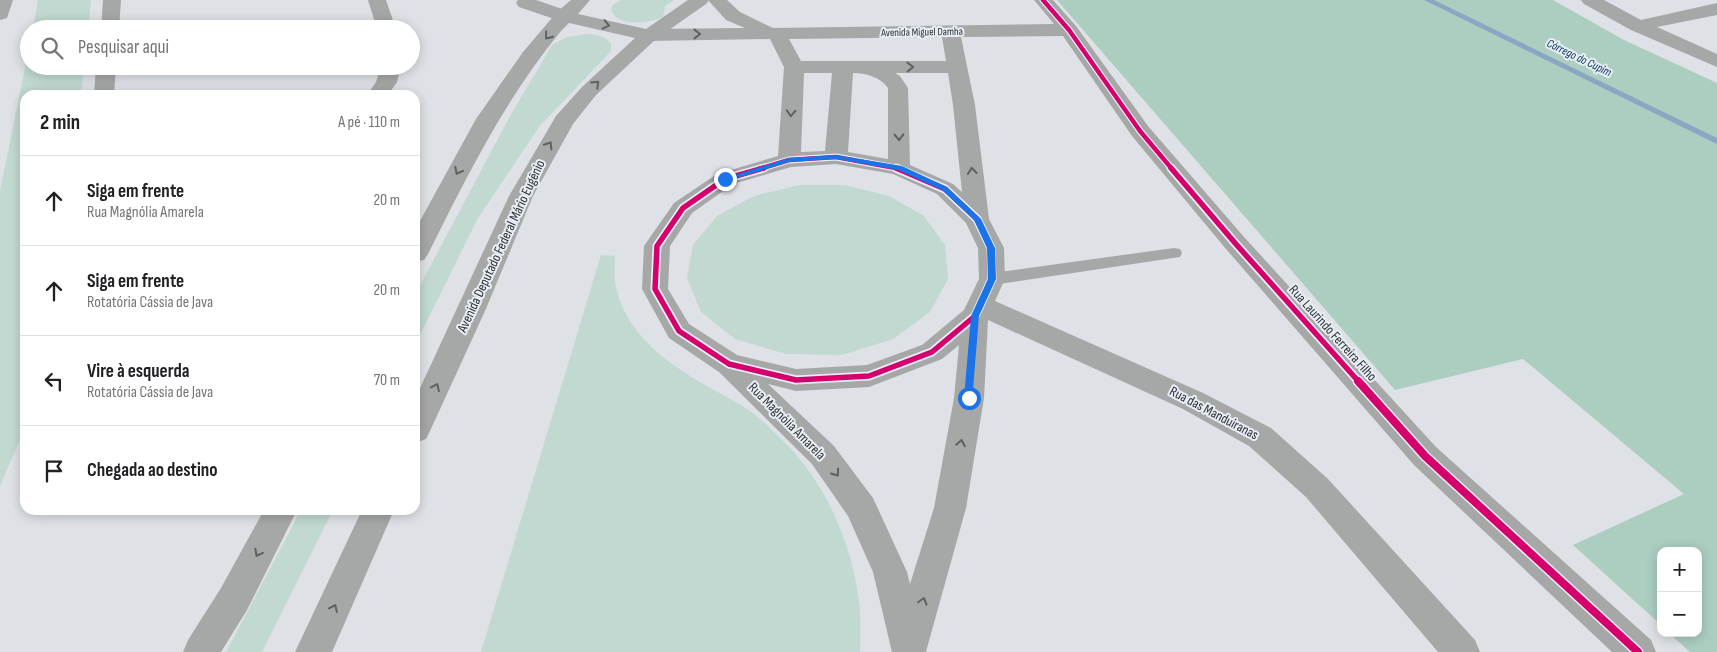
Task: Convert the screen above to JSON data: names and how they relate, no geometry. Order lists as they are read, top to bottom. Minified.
{"streets":{"street":["Avenida Miguel Damha","Avenida Deputado Federal Mário Eugênio","Rua Laurindo Ferreira Filho","Rua das Manduiranas","Rua Magnólia Amarela"]},"crossings":[["Avenida Miguel Damha","Avenida Deputado Federal Mário Eugênio"],["Avenida Miguel Damha","Rua Laurindo Ferreira Filho"],["Rua das Manduiranas","Rua Magnólia Amarela"]],"water":["Córrego do Cupim"],"page":{"search":"Pesquisar aqui","heading":["2 min","A pé · 110 m"],"list":[["Siga em frente","Rua Magnólia Amarela","20 m"],["Siga em frente","Rotatória Cássia de Java","20 m"],["Vire à esquerda","Rotatória Cássia de Java","70 m"],"Chegada ao destino"],"map_buttons":["+","−"]}}
